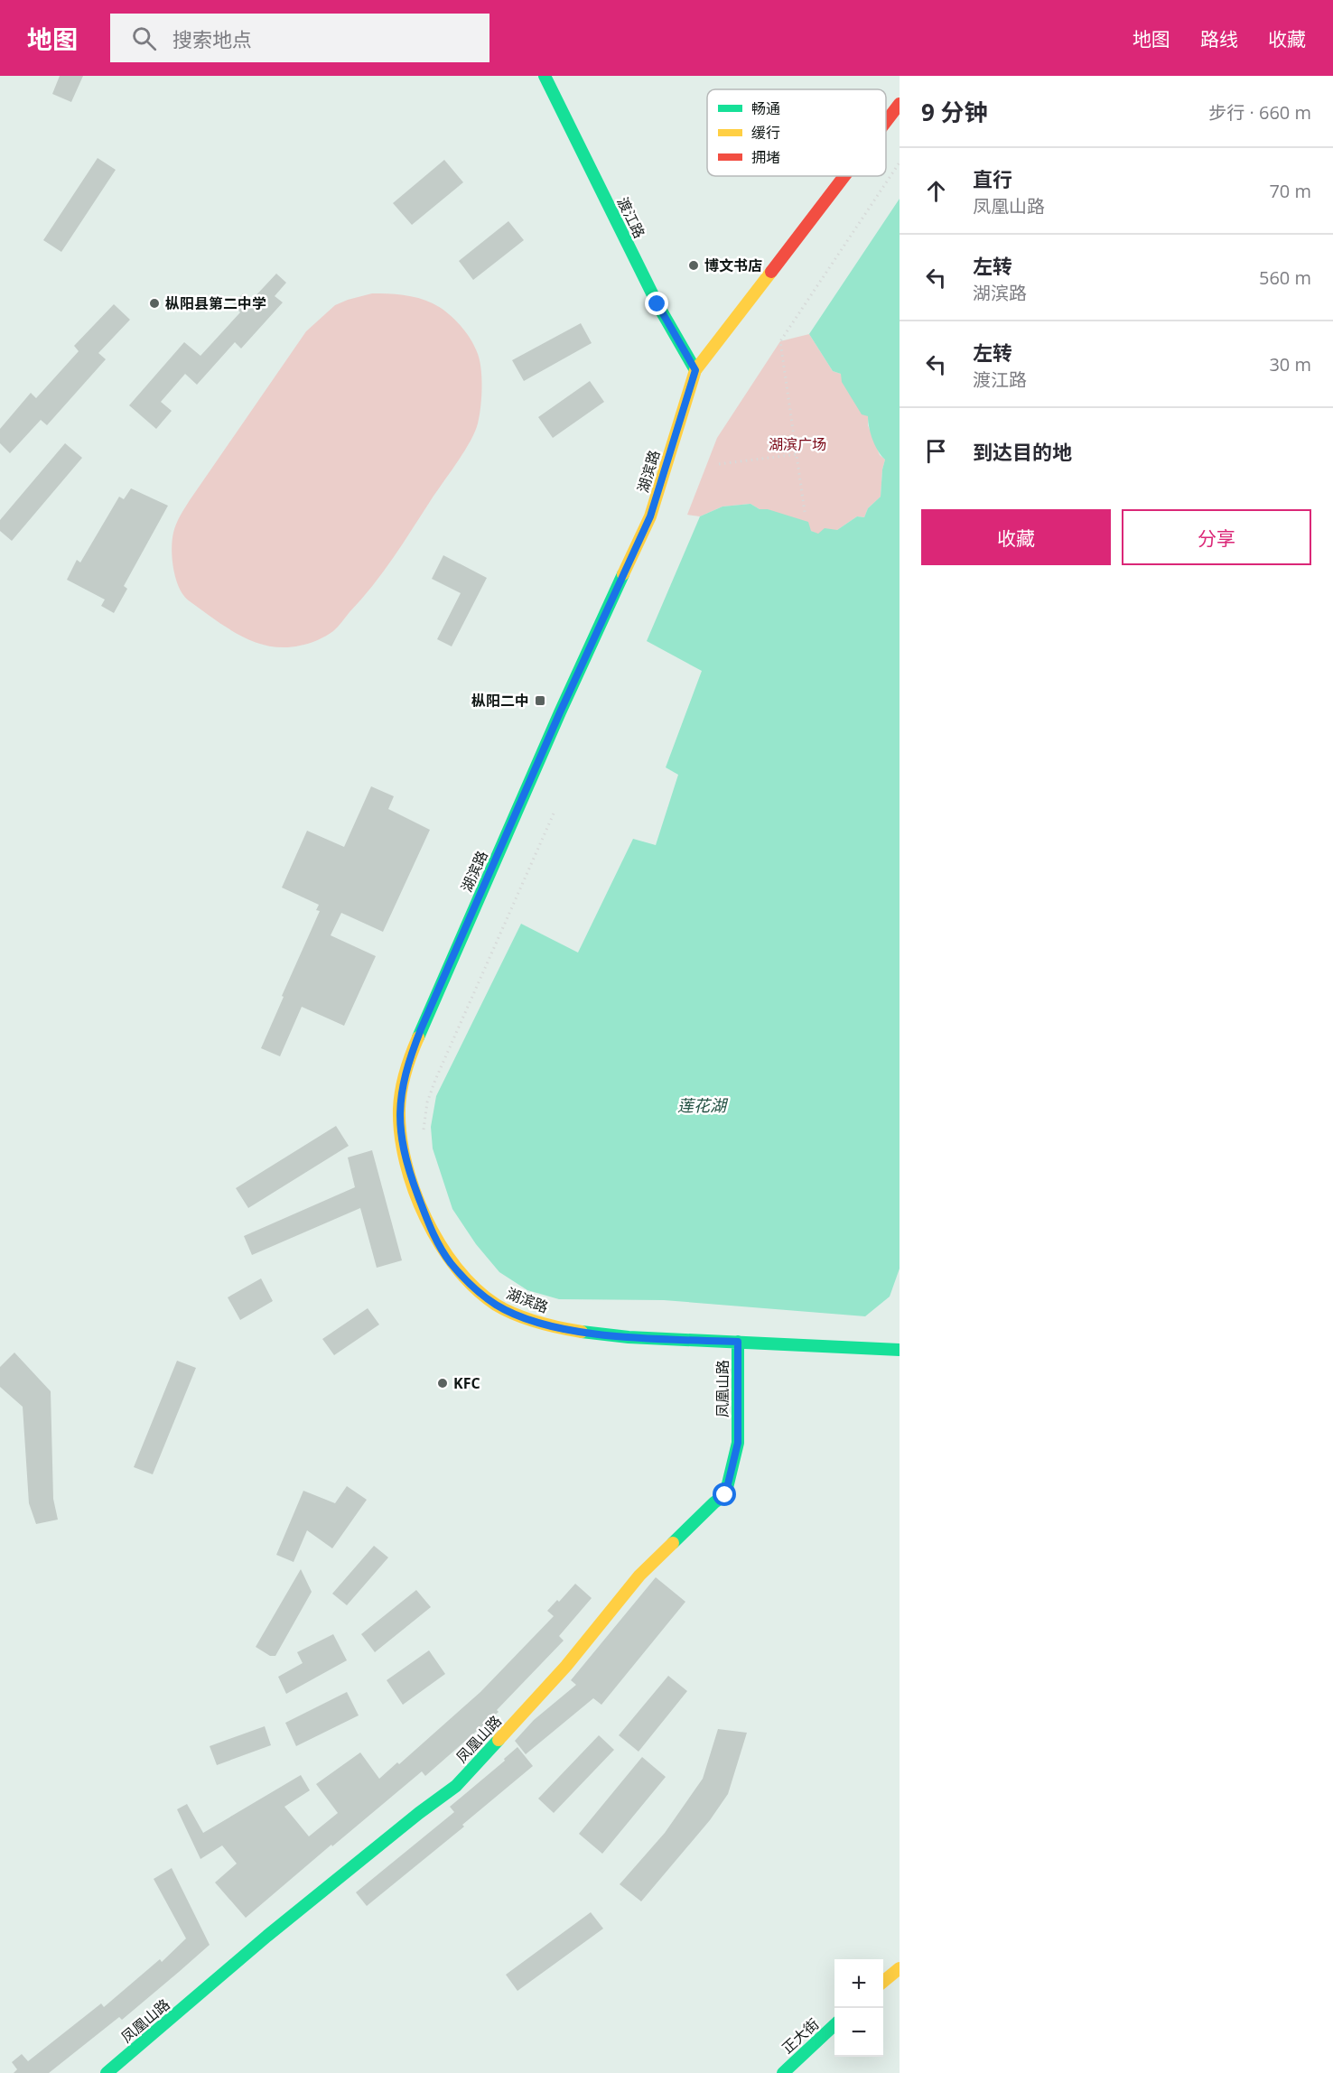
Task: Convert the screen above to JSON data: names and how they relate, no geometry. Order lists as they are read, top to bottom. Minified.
{"streets":{"main road":["渡江路","湖滨路","凤凰山路","正大街"]},"crossings":[["渡江路","湖滨路"],["湖滨路","凤凰山路"]],"water":["莲花湖"],"parks":["湖滨广场"],"places":{"other":["博文书店","枞阳县第二中学","KFC"],"transit":["枞阳二中"]},"legend":["畅通","缓行","拥堵"],"page":{"header":"地图","search":"搜索地点","nav":["地图","路线","收藏"],"heading":["9 分钟","步行 · 660 m"],"list":[["直行","凤凰山路","70 m"],["左转","湖滨路","560 m"],["左转","渡江路","30 m"],"到达目的地"],"buttons":["收藏","分享"],"map_buttons":["+","−"]}}
